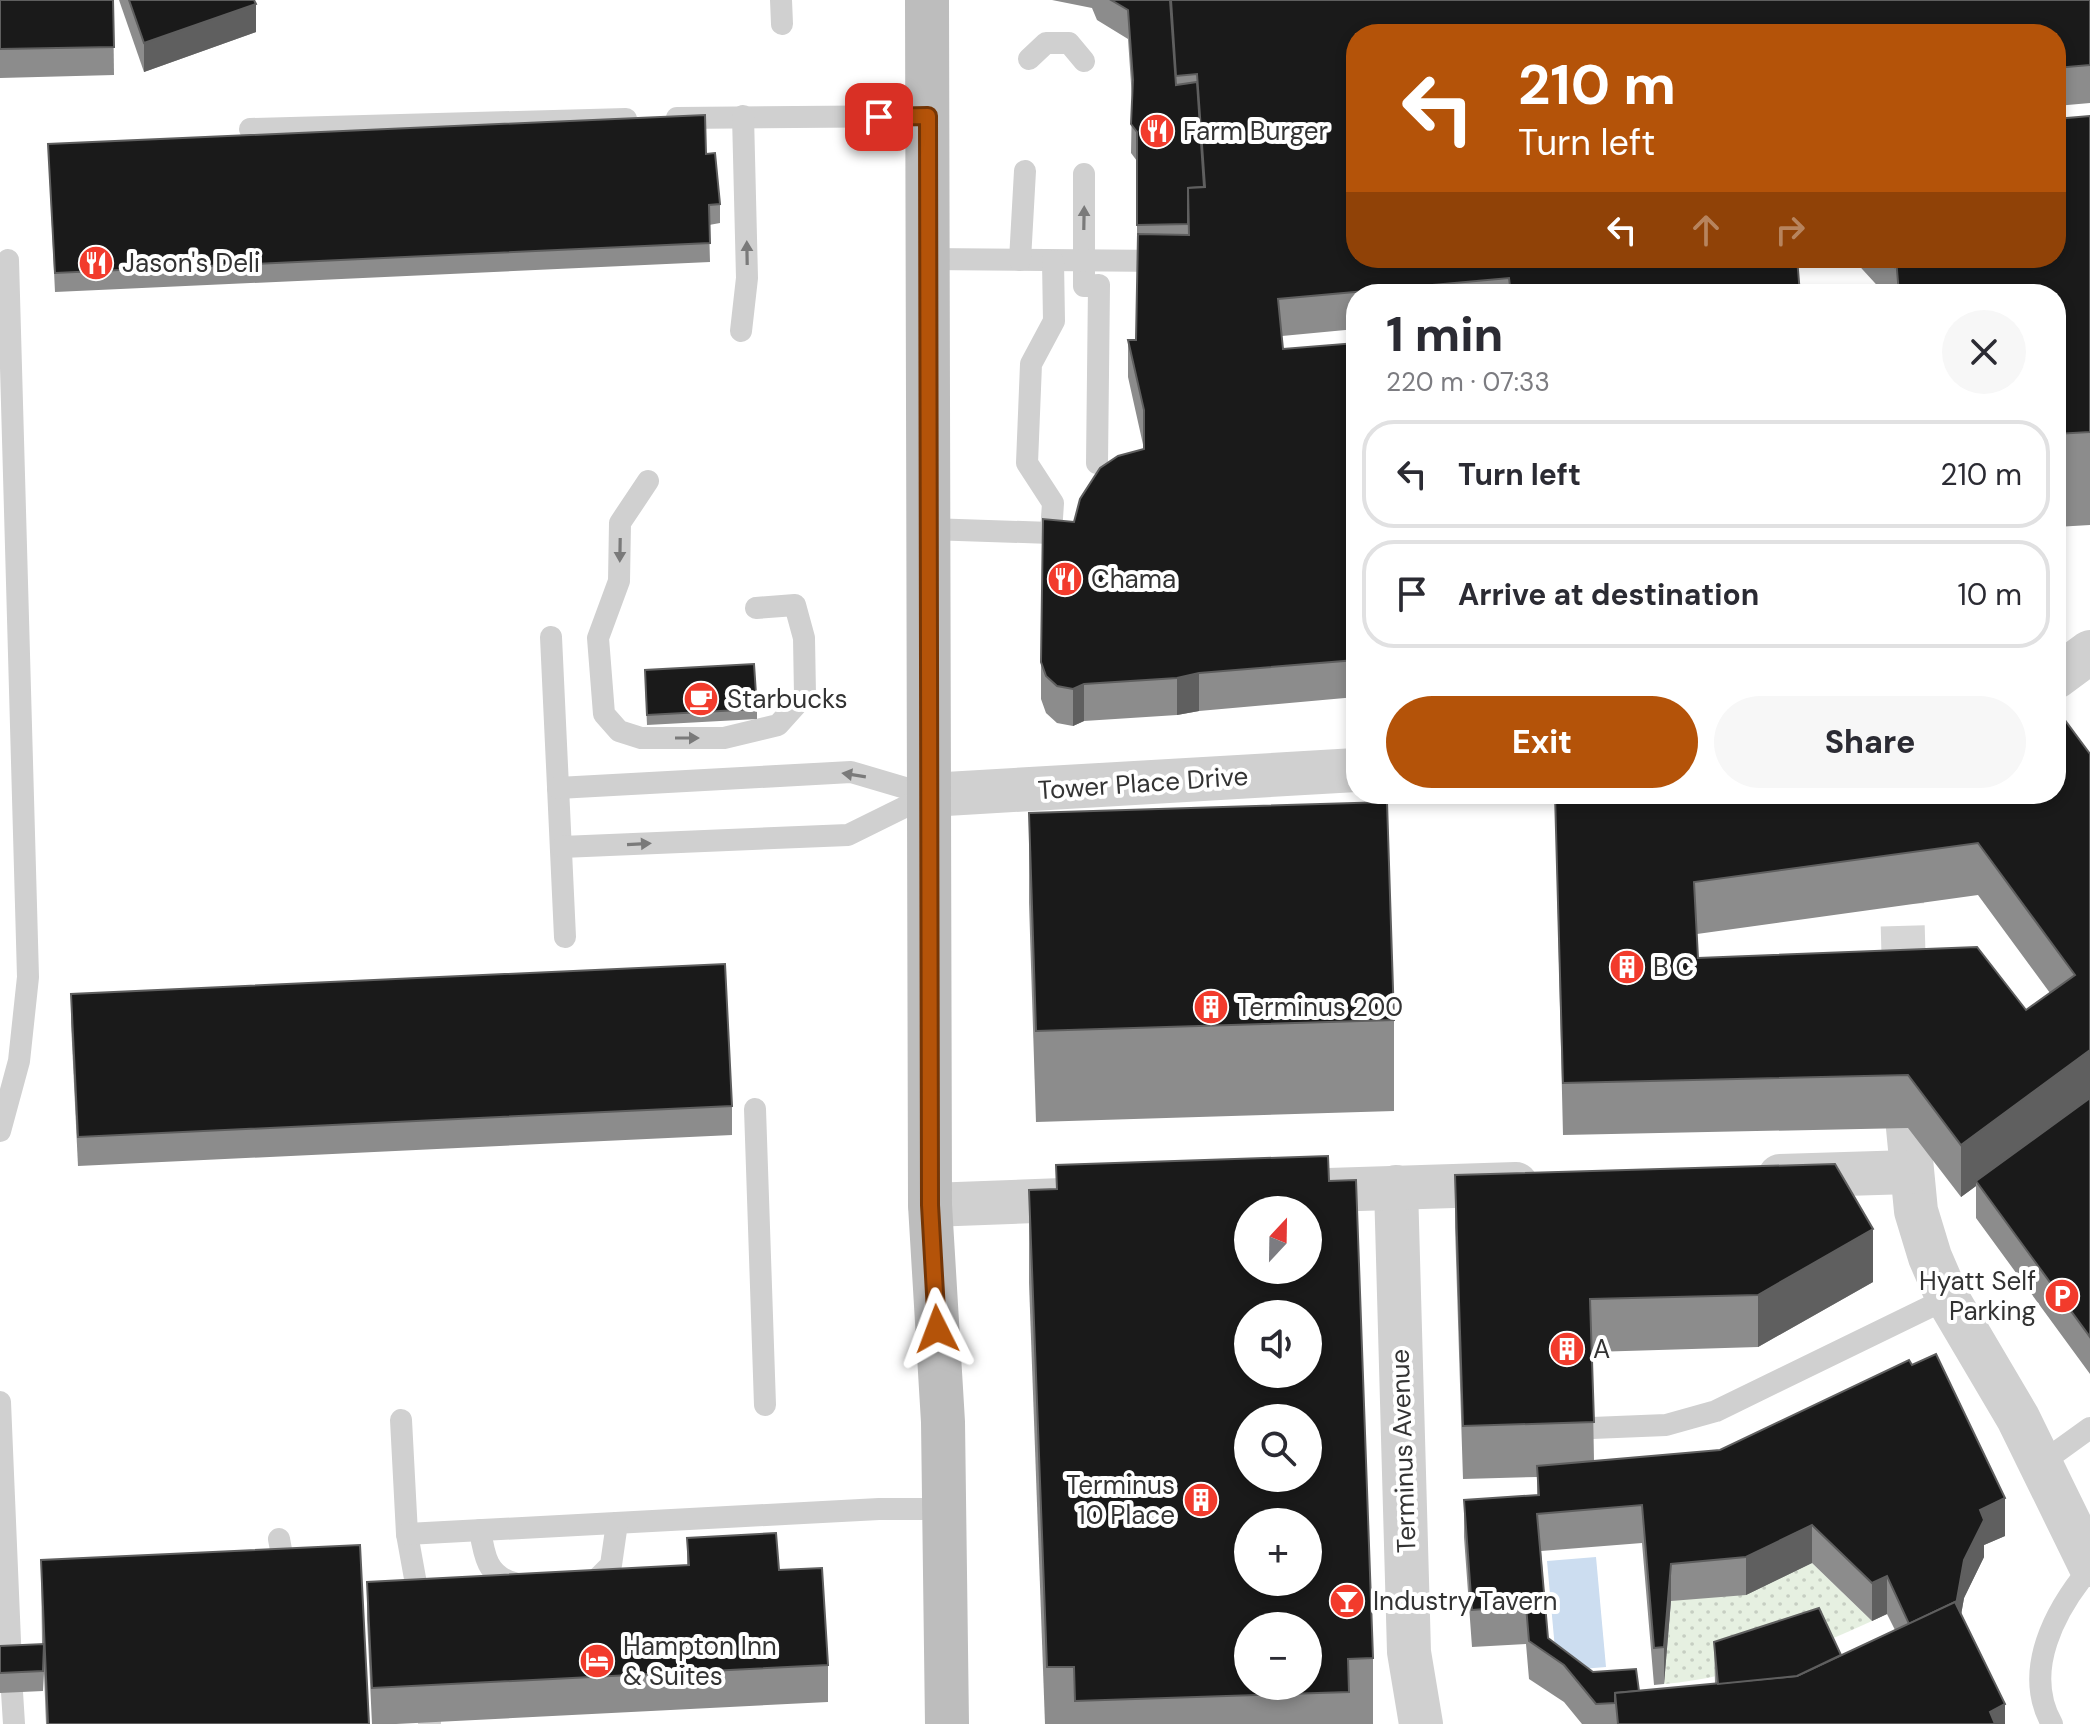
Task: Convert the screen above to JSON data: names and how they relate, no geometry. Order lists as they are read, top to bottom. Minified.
{"streets":{"street":["Tower Place Drive","Terminus Avenue"]},"places":{"restaurant":["Farm Burger","Jason's Deli","Chama"],"cafe":["Starbucks"],"building":["B C","Terminus 200","A","Terminus 10 Place"],"parking":["Hyatt Self Parking"],"bar":["Industry Tavern"],"hotel":["Hampton Inn & Suites"]},"north":"top","page":{"turn":["210 m","Turn left"],"heading":["1 min","220 m · 07:33"],"list":[{"name":"Turn left","value":"210 m"},{"name":"Arrive at destination","value":"10 m"}],"buttons":["Exit","Share"],"map_buttons":["+","−"]}}
